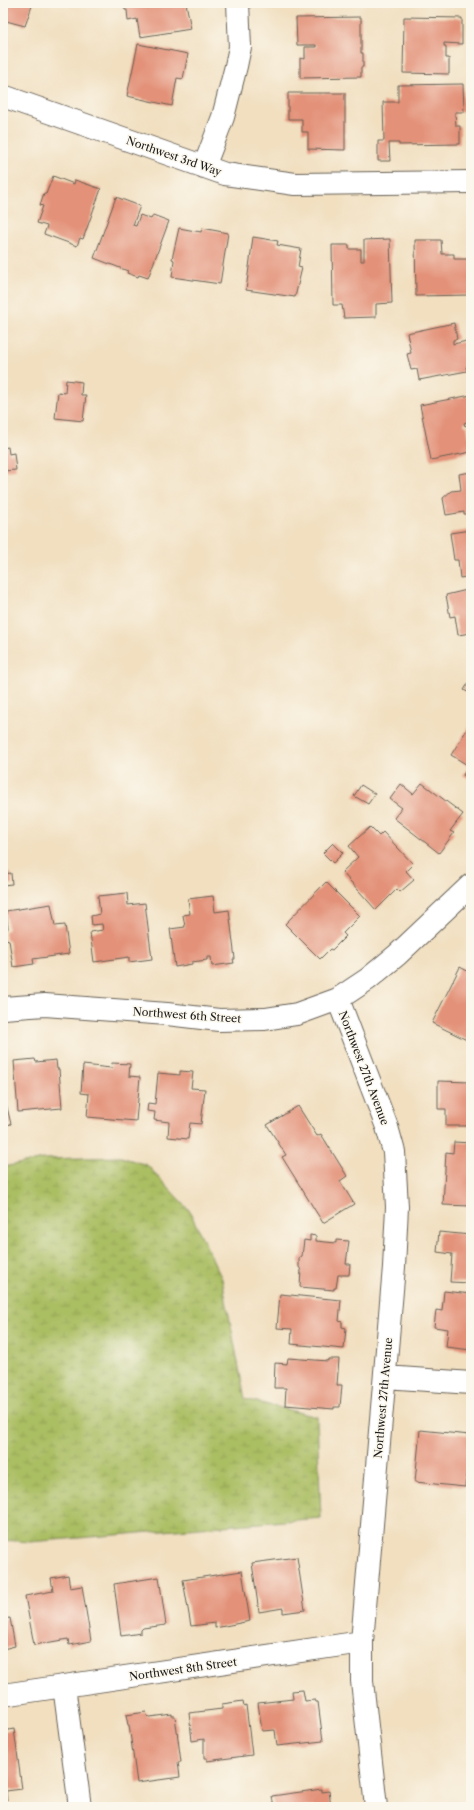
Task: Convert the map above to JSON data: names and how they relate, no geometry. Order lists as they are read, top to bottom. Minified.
{"streets":{"street":["Northwest 3rd Way","Northwest 6th Street","Northwest 27th Avenue","Northwest 8th Street"]},"crossings":[["Northwest 6th Street","Northwest 27th Avenue"],["Northwest 27th Avenue","Northwest 8th Street"]]}
